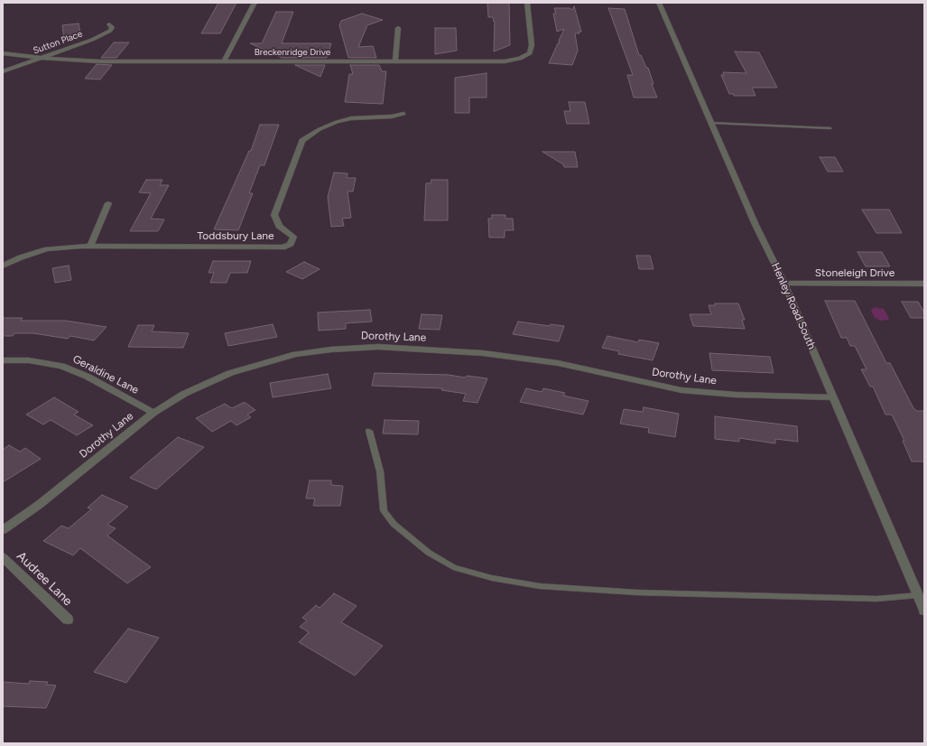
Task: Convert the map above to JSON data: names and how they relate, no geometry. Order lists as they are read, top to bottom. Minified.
{"streets":{"street":["Sutton Place","Breckenridge Drive","Toddsbury Lane","Stoneleigh Drive","Henley Road South","Dorothy Lane","Geraldine Lane","Audree Lane"]},"crossings":[["Sutton Place","Breckenridge Drive"],["Stoneleigh Drive","Henley Road South"],["Henley Road South","Dorothy Lane"],["Dorothy Lane","Geraldine Lane"]]}
